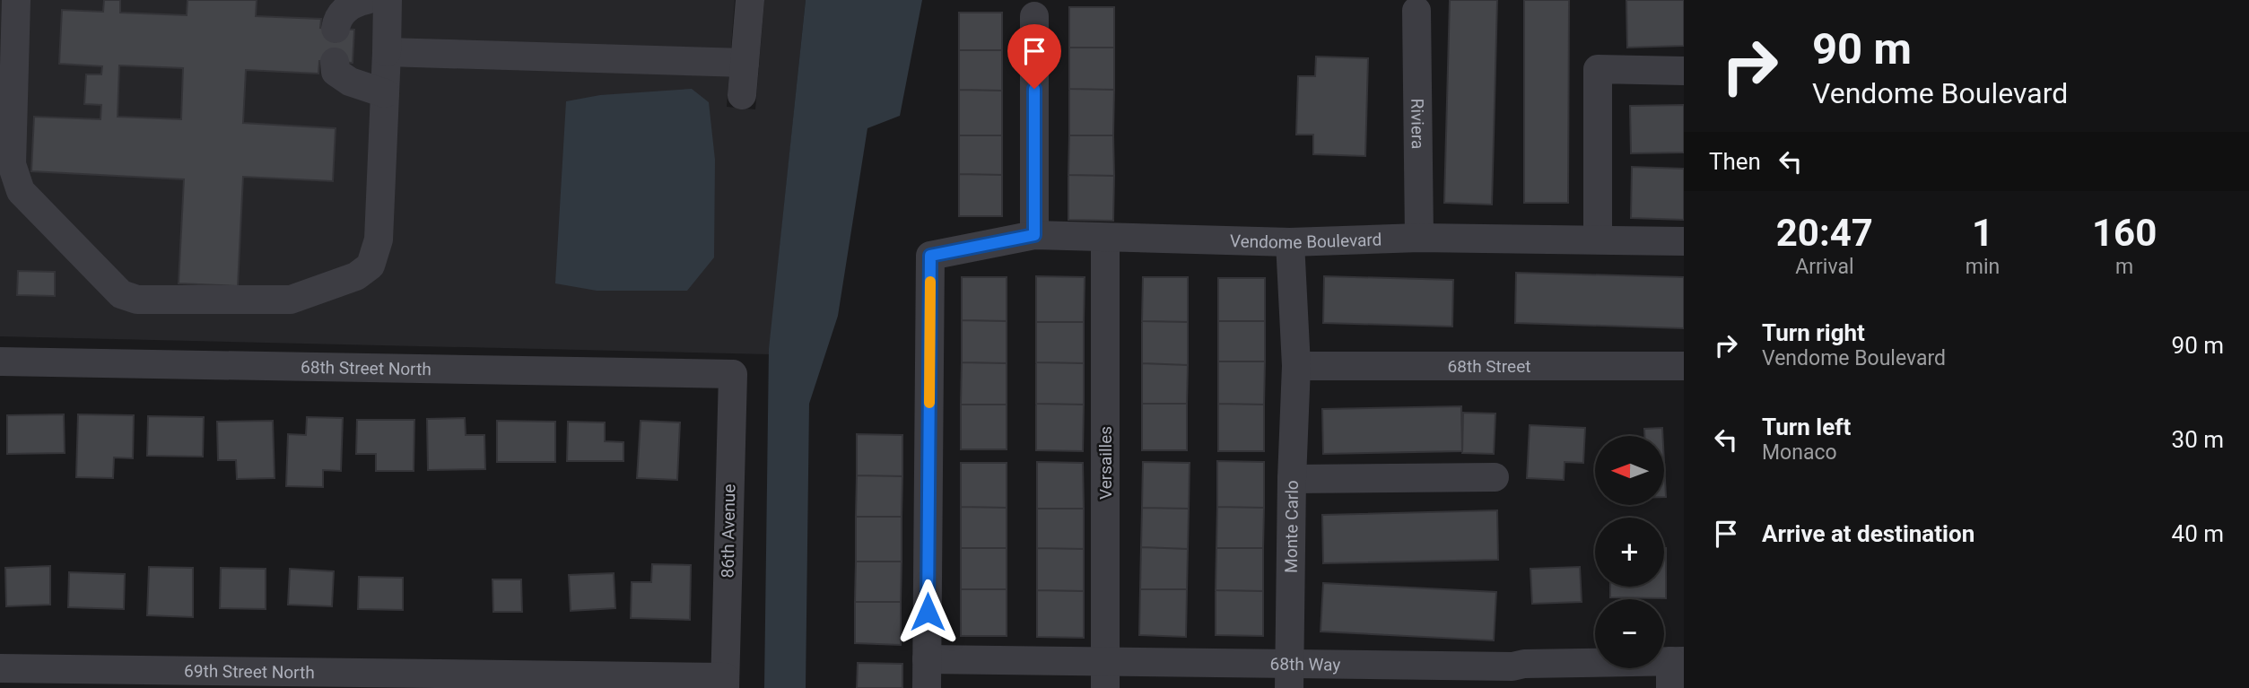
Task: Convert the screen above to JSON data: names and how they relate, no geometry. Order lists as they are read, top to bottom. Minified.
{"streets":{"street":["Riviera","Vendome Boulevard","68th Street","68th Street North","Versailles","Monte Carlo","86th Avenue","68th Way","69th Street North"]},"crossings":[["Riviera","Vendome Boulevard"],["Vendome Boulevard","Versailles"],["Vendome Boulevard","68th Way"],["68th Street","Monte Carlo"],["68th Street North","86th Avenue"],["Versailles","68th Way"],["Monte Carlo","68th Way"],["86th Avenue","69th Street North"]],"north":"left","page":{"turn":["90 m","Vendome Boulevard"],"then":"Then","eta":["20:47","Arrival","1","min","160","m"],"list":[{"name":"Turn right","note":"Vendome Boulevard","value":"90 m"},{"name":"Turn left","note":"Monaco","value":"30 m"},{"name":"Arrive at destination","value":"40 m"}],"map_buttons":["+","−"]}}
